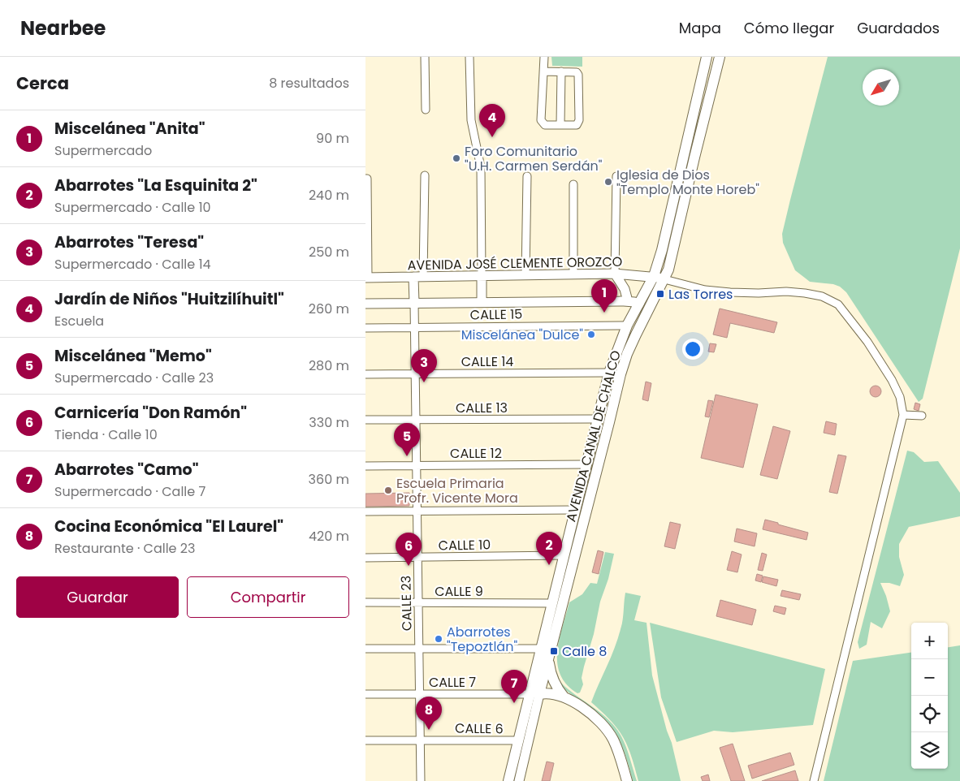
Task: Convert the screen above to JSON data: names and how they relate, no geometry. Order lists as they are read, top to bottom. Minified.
{"streets":{"main road":["AVENIDA CANAL DE CHALCO"],"street":["AVENIDA JOSÉ CLEMENTE OROZCO","CALLE 15","CALLE 14","CALLE 13","CALLE 12","CALLE 10","CALLE 9","CALLE 23","CALLE 7","CALLE 6"]},"crossings":[["AVENIDA JOSÉ CLEMENTE OROZCO","AVENIDA CANAL DE CHALCO"],["CALLE 15","AVENIDA CANAL DE CHALCO"],["CALLE 15","CALLE 23"],["CALLE 14","AVENIDA CANAL DE CHALCO"],["CALLE 14","CALLE 23"],["CALLE 13","AVENIDA CANAL DE CHALCO"],["CALLE 13","CALLE 23"],["AVENIDA CANAL DE CHALCO","CALLE 12"],["AVENIDA CANAL DE CHALCO","CALLE 10"],["AVENIDA CANAL DE CHALCO","CALLE 9"],["AVENIDA CANAL DE CHALCO","CALLE 7"],["AVENIDA CANAL DE CHALCO","CALLE 6"],["CALLE 12","CALLE 23"],["CALLE 10","CALLE 23"],["CALLE 9","CALLE 23"],["CALLE 23","CALLE 7"],["CALLE 23","CALLE 6"]],"places":{"other":["Foro Comunitario \"U.H. Carmen Serdán\"","Iglesia de Dios \"Templo Monte Horeb\"","Miscelánea \"Dulce\"","Escuela Primaria Profr. Vicente Mora","Abarrotes \"Tepoztlán\""],"transit":["Las Torres","Calle 8"]},"north":"bottom left","page":{"header":"Nearbee","nav":["Mapa","Cómo llegar","Guardados"],"heading":["Cerca","8 resultados"],"pins":["4","1","3","5","2","6","7","8"],"list":[{"mark":"1","name":"Miscelánea \"Anita\"","note":"Supermercado","value":"90 m"},{"mark":"2","name":"Abarrotes \"La Esquinita 2\"","note":"Supermercado · Calle 10","value":"240 m"},{"mark":"3","name":"Abarrotes \"Teresa\"","note":"Supermercado · Calle 14","value":"250 m"},{"mark":"4","name":"Jardín de Niños \"Huitzilíhuitl\"","note":"Escuela","value":"260 m"},{"mark":"5","name":"Miscelánea \"Memo\"","note":"Supermercado · Calle 23","value":"280 m"},{"mark":"6","name":"Carnicería \"Don Ramón\"","note":"Tienda · Calle 10","value":"330 m"},{"mark":"7","name":"Abarrotes \"Camo\"","note":"Supermercado · Calle 7","value":"360 m"},{"mark":"8","name":"Cocina Económica \"El Laurel\"","note":"Restaurante · Calle 23","value":"420 m"}],"buttons":["Guardar","Compartir"],"map_buttons":["+","−"]}}
